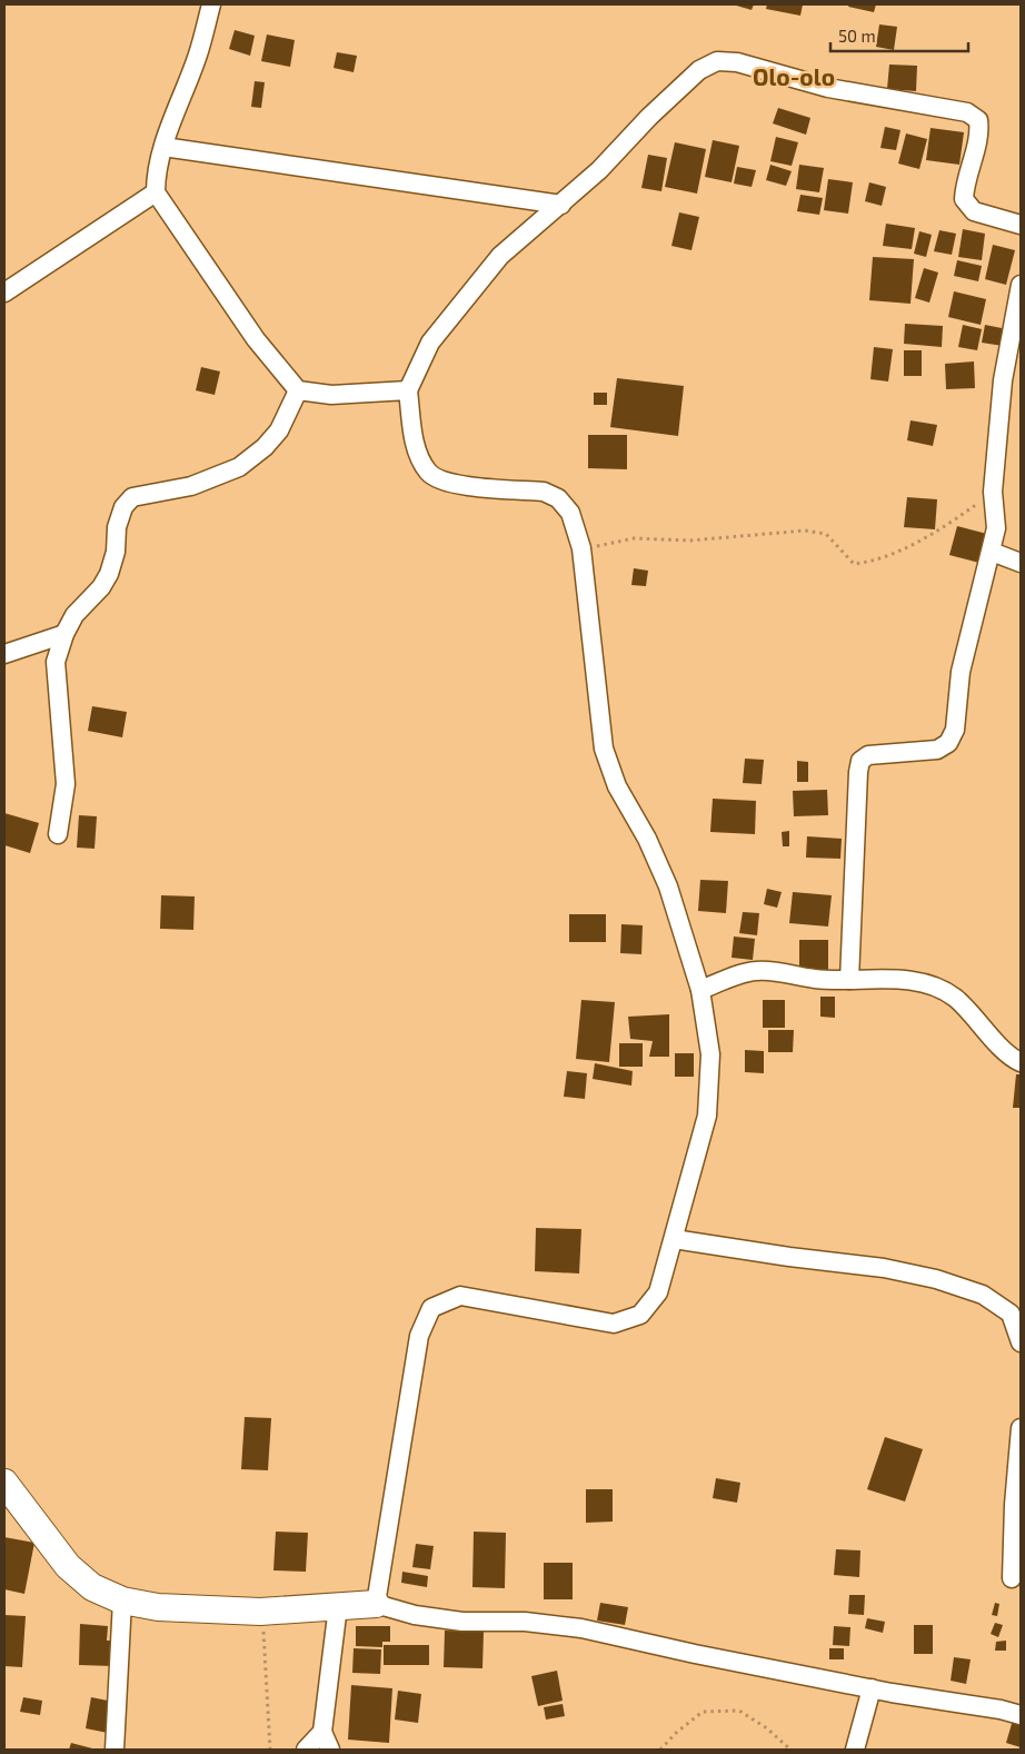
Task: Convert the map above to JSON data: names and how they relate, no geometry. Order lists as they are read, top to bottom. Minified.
{"districts":["Olo-olo"],"scale_bar":"50 m"}
